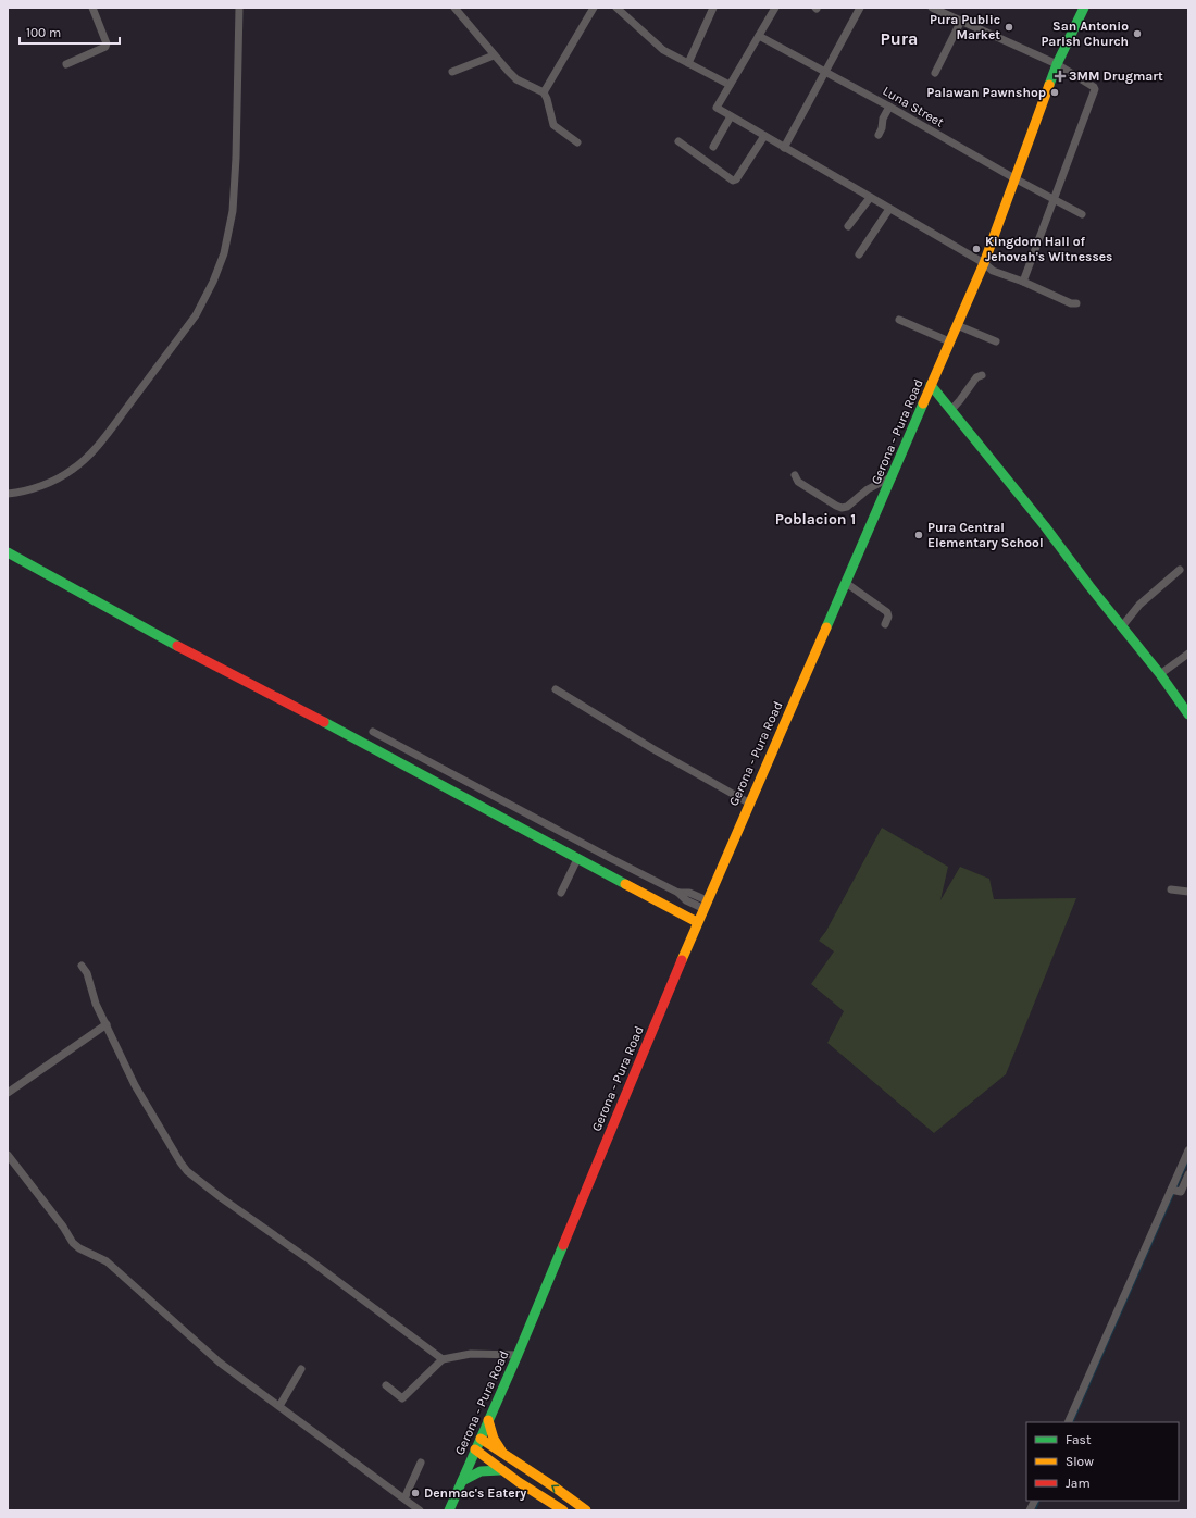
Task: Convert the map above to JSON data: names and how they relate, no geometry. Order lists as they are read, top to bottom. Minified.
{"streets":{"main road":["Gerona - Pura Road"],"street":["Luna Street"]},"crossings":[["Luna Street","Gerona - Pura Road"]],"districts":["Pura","Poblacion 1"],"places":{"other":["Pura Public Market","San Antonio Parish Church","Palawan Pawnshop","Kingdom Hall of Jehovah's Witnesses","Pura Central Elementary School","Denmac's Eatery"],"health":["3MM Drugmart"]},"legend":["Fast","Slow","Jam"],"scale_bar":"100 m"}
